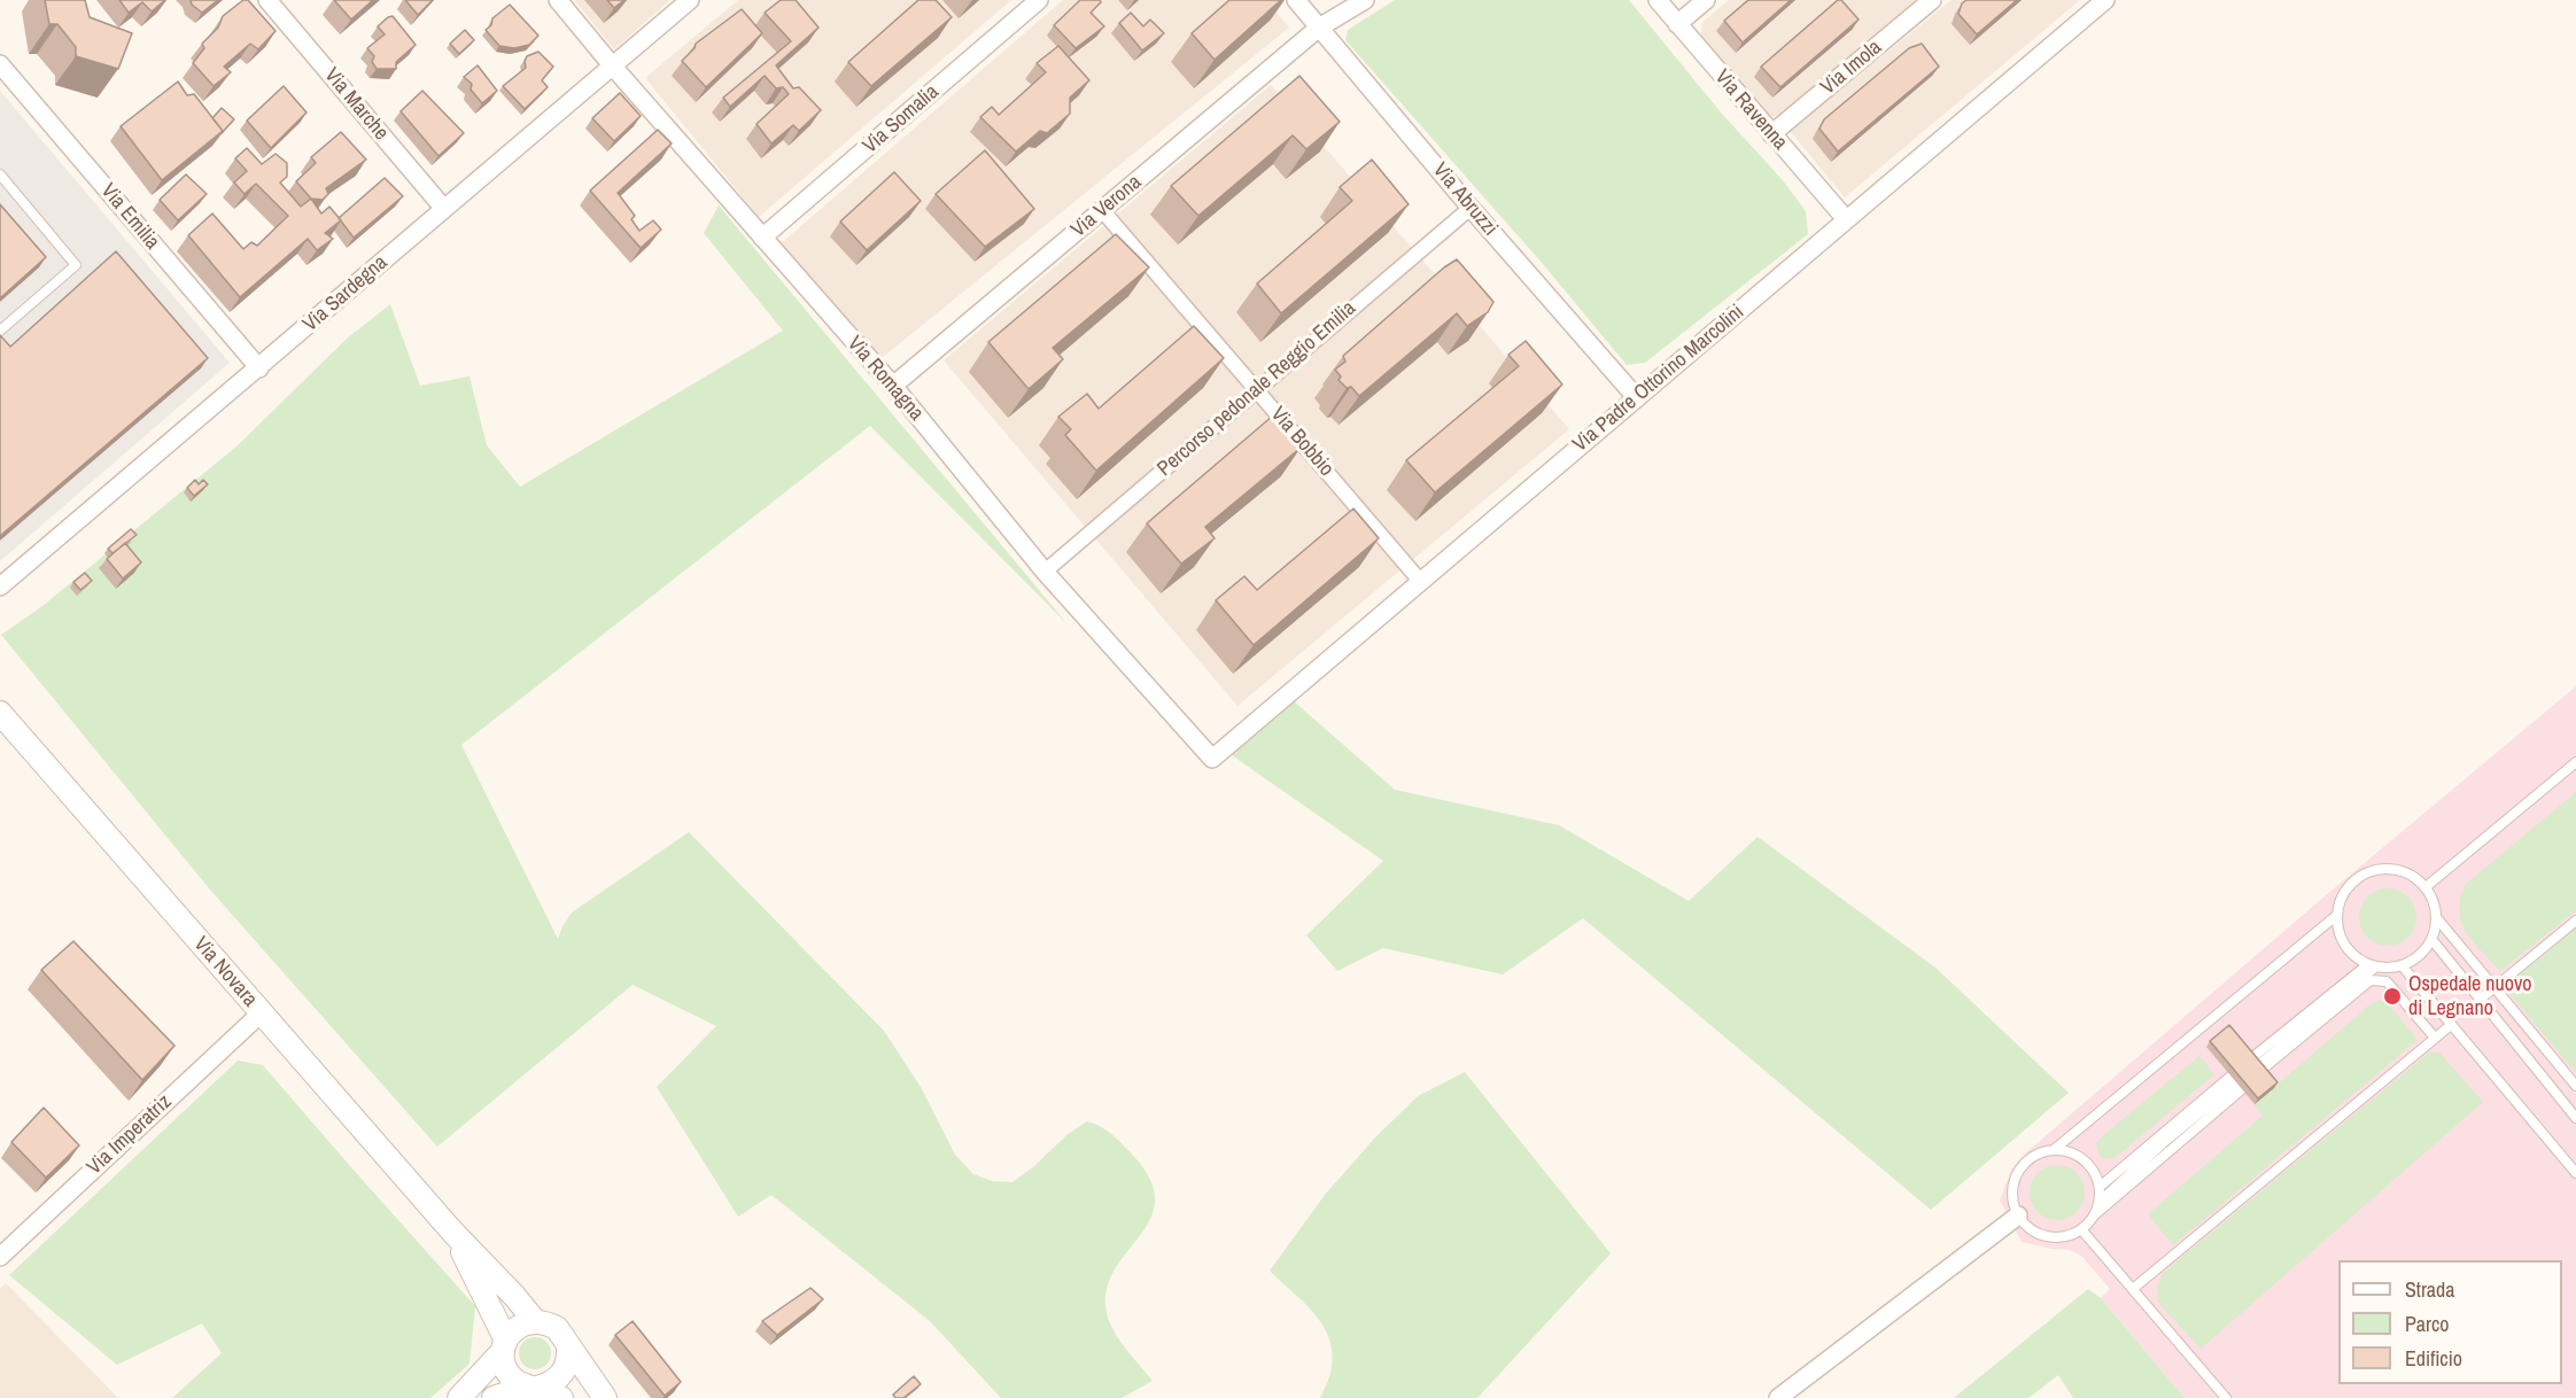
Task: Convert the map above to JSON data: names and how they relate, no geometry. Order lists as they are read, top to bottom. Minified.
{"streets":{"street":["Via Imola","Via Marche","Via Ravenna","Via Somalia","Via Abruzzi","Via Verona","Via Emilia","Via Sardegna","Via Romagna","Via Padre Ottorino Marcolini","Percorso pedonale Reggio Emilia","Via Bobbio","Via Novara","Via Imperatriz"]},"crossings":[["Via Imola","Via Ravenna"],["Via Marche","Via Sardegna"],["Via Ravenna","Via Padre Ottorino Marcolini"],["Via Somalia","Via Romagna"],["Via Abruzzi","Via Verona"],["Via Abruzzi","Via Padre Ottorino Marcolini"],["Via Abruzzi","Percorso pedonale Reggio Emilia"],["Via Verona","Via Romagna"],["Via Verona","Via Bobbio"],["Via Emilia","Via Sardegna"],["Via Sardegna","Via Romagna"],["Via Romagna","Via Padre Ottorino Marcolini"],["Via Romagna","Percorso pedonale Reggio Emilia"],["Via Padre Ottorino Marcolini","Via Bobbio"],["Percorso pedonale Reggio Emilia","Via Bobbio"],["Via Novara","Via Imperatriz"]],"places":["Ospedale nuovo di Legnano"],"legend":["Strada","Parco","Edificio"]}
